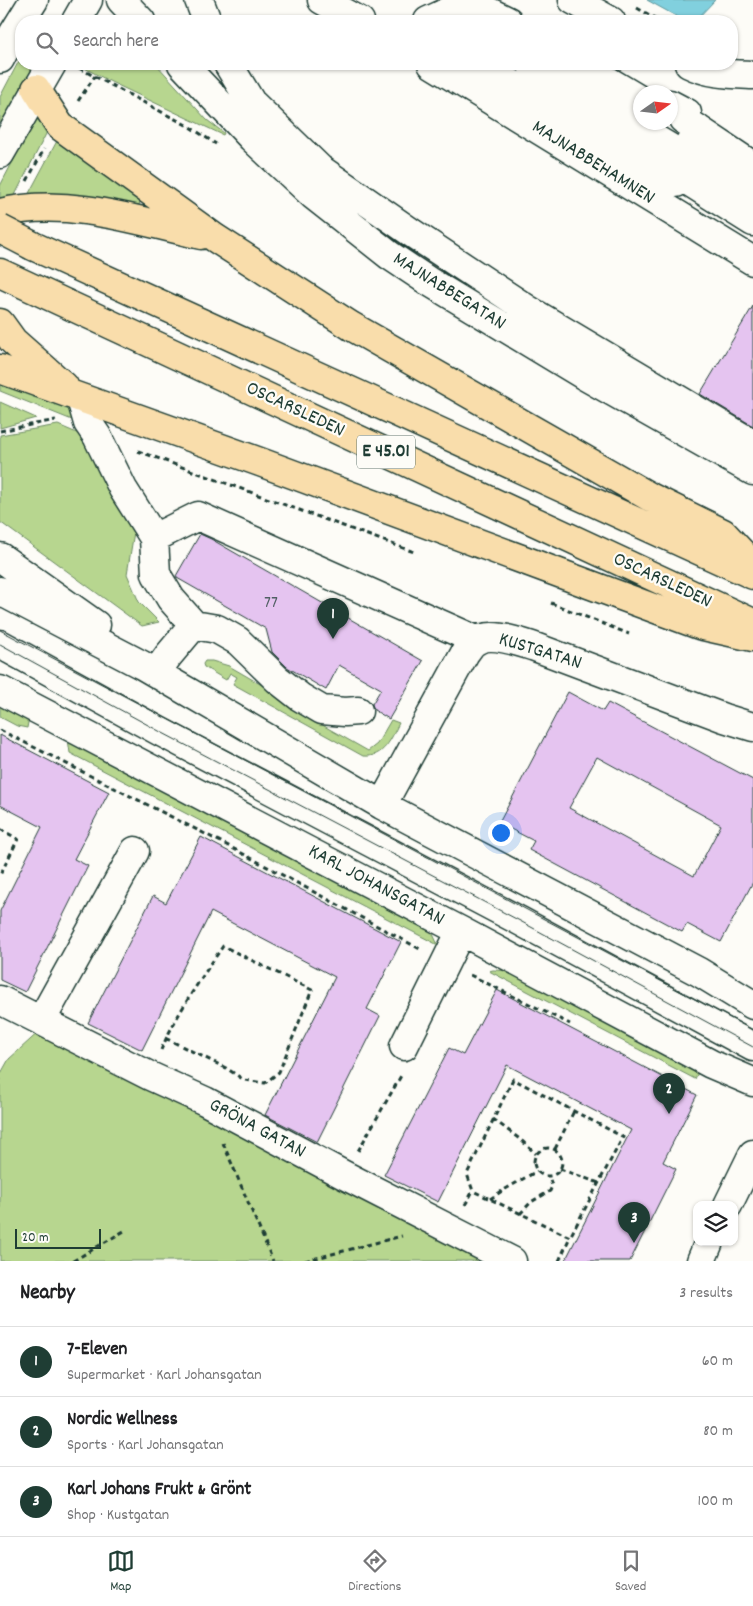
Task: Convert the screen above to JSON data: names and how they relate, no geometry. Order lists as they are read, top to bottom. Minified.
{"streets":{"highway":["OSCARSLEDEN","E 45.01"],"street":["MAJNABBEHAMNEN","MAJNABBEGATAN","KUSTGATAN","KARL JOHANSGATAN","GRÖNA GATAN"]},"house_numbers":["77"],"scale_bar":"20 m","north":"right","page":{"search":"Search here","pins":["1","2","3"],"scale":"20 m","heading":["Nearby","3 results"],"list":[{"mark":"1","name":"7-Eleven","note":"Supermarket · Karl Johansgatan","value":"60 m"},{"mark":"2","name":"Nordic Wellness","note":"Sports · Karl Johansgatan","value":"80 m"},{"mark":"3","name":"Karl Johans Frukt & Grönt","note":"Shop · Kustgatan","value":"100 m"}],"nav":["Map","Directions","Saved"]}}
